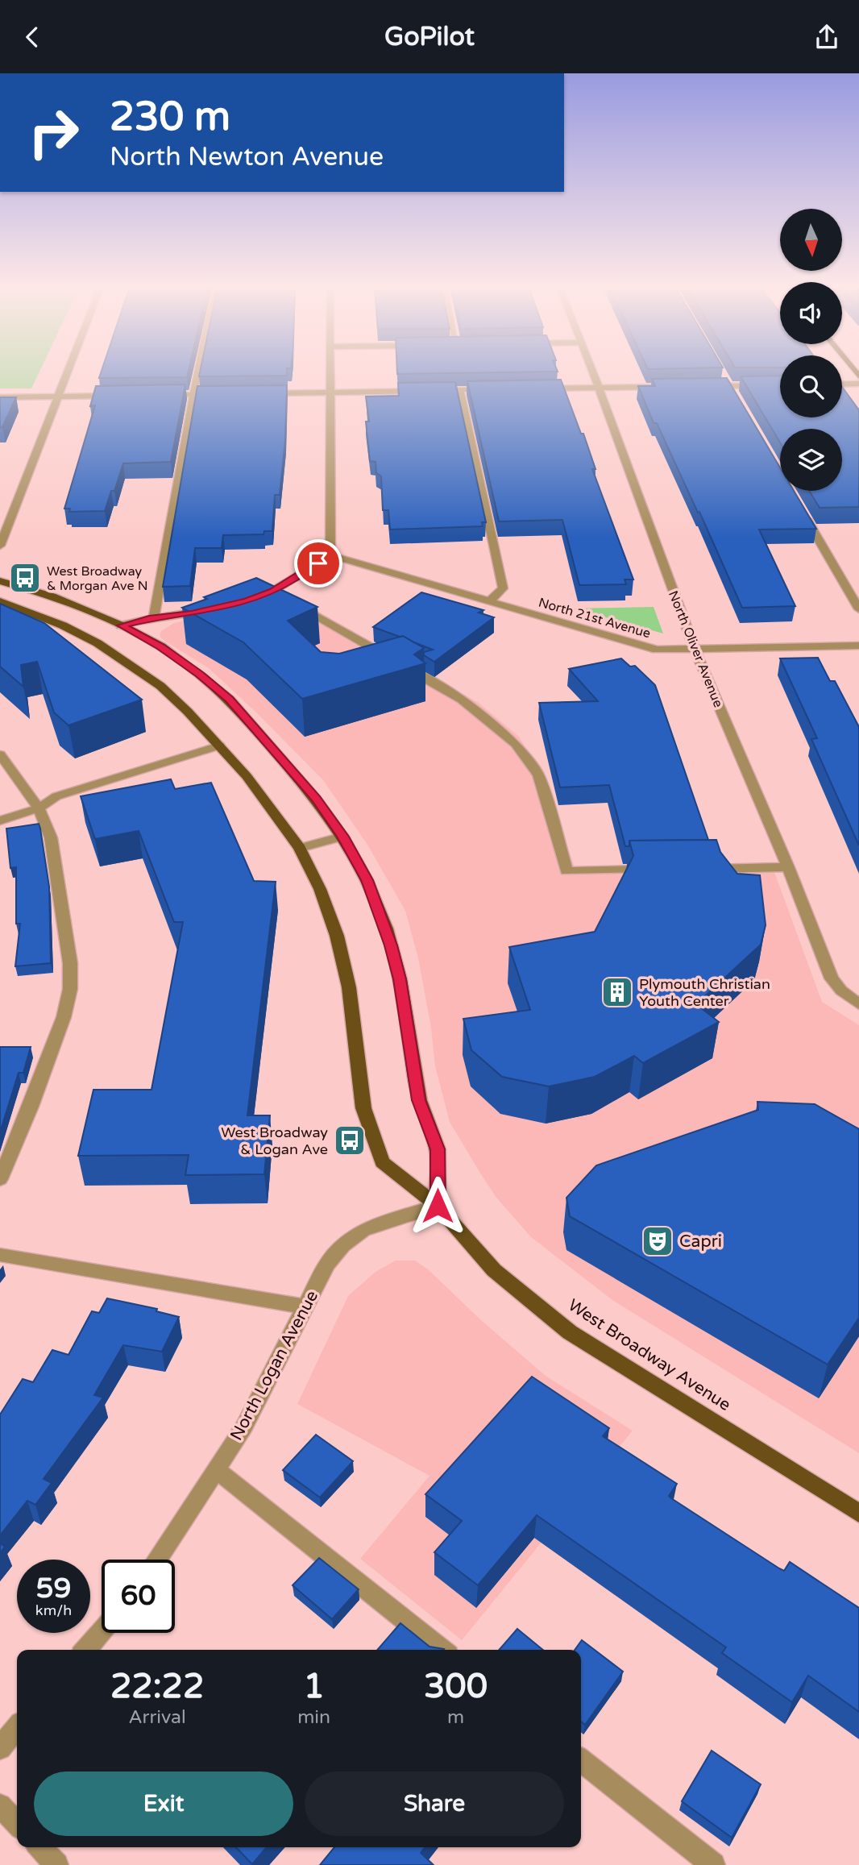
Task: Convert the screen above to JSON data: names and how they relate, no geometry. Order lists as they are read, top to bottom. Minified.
{"streets":{"main road":["West Broadway Avenue"],"street":["North 21st Avenue","North Oliver Avenue","North Logan Avenue"]},"crossings":[["North 21st Avenue","North Oliver Avenue"],["West Broadway Avenue","North Logan Avenue"]],"places":{"bus stop":["West Broadway & Morgan Ave N","West Broadway & Logan Ave"],"building":["Plymouth Christian Youth Center"],"theatre":["Capri"]},"north":"bottom","page":{"header":"GoPilot","turn":["230 m","North Newton Avenue"],"speed":"59 km/h","limit":"60","eta":["22:22","Arrival","1","min","300","m"],"buttons":["Exit","Share"]}}
